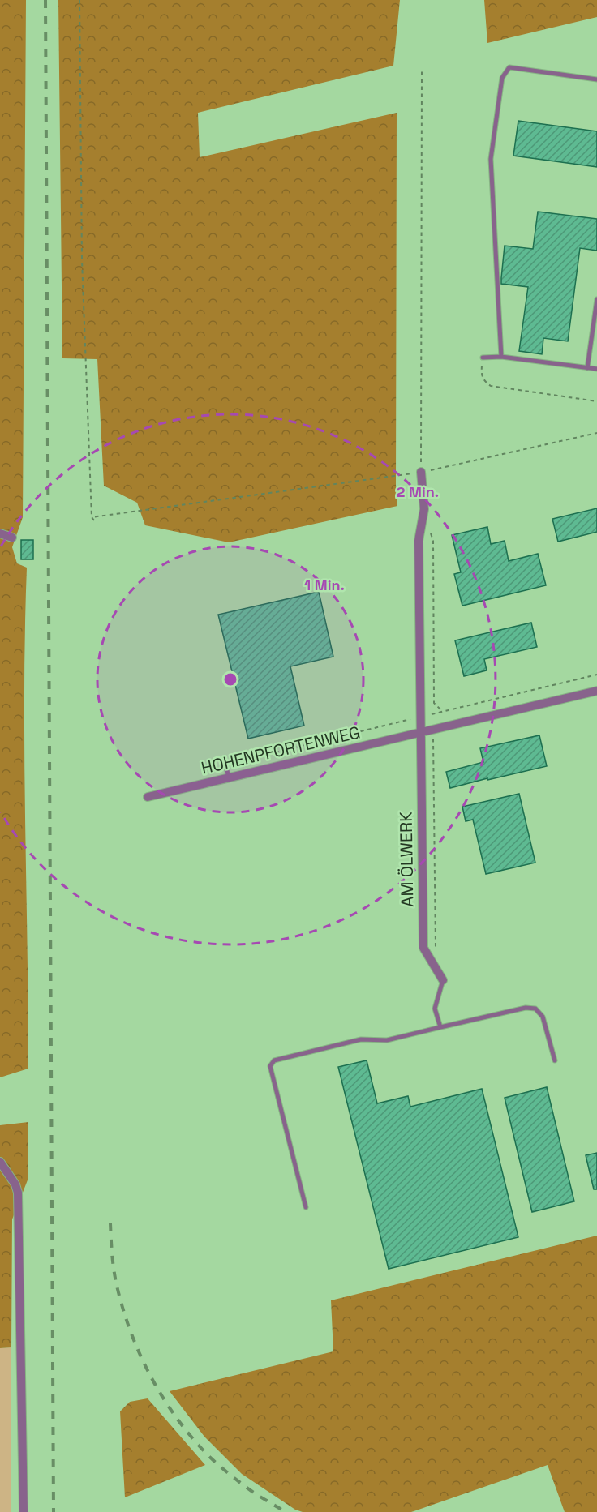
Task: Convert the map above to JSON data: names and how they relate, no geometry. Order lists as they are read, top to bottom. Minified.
{"streets":{"street":["HOHENPFORTENWEG","AM ÖLWERK"]},"crossings":[["HOHENPFORTENWEG","AM ÖLWERK"]],"rings":["2 Min.","1 Min."]}
